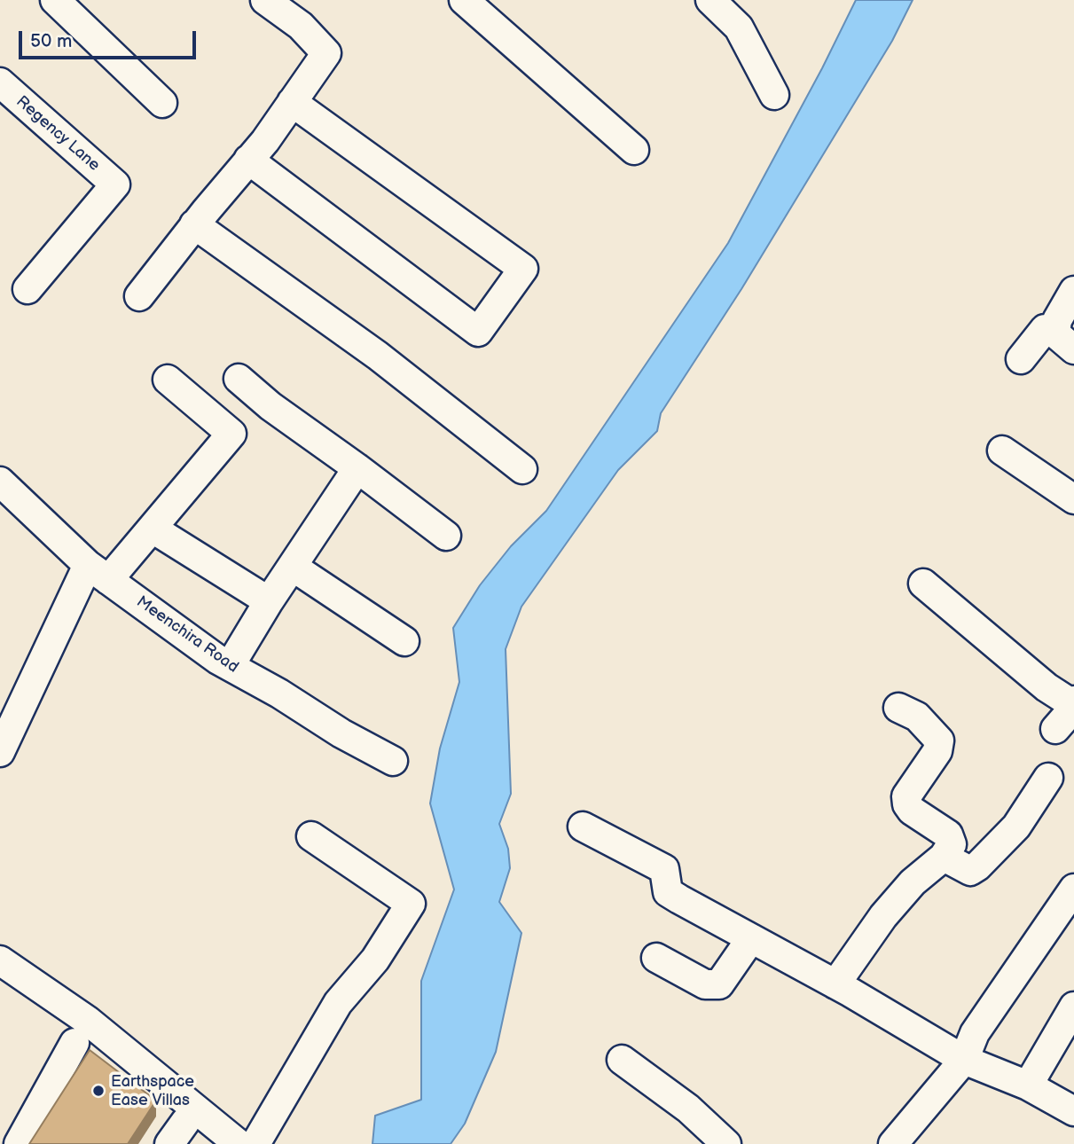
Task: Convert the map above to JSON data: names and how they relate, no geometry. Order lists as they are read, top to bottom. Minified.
{"streets":{"street":["Regency Lane","Meenchira Road"]},"places":["Earthspace Ease Villas"],"scale_bar":"50 m"}
